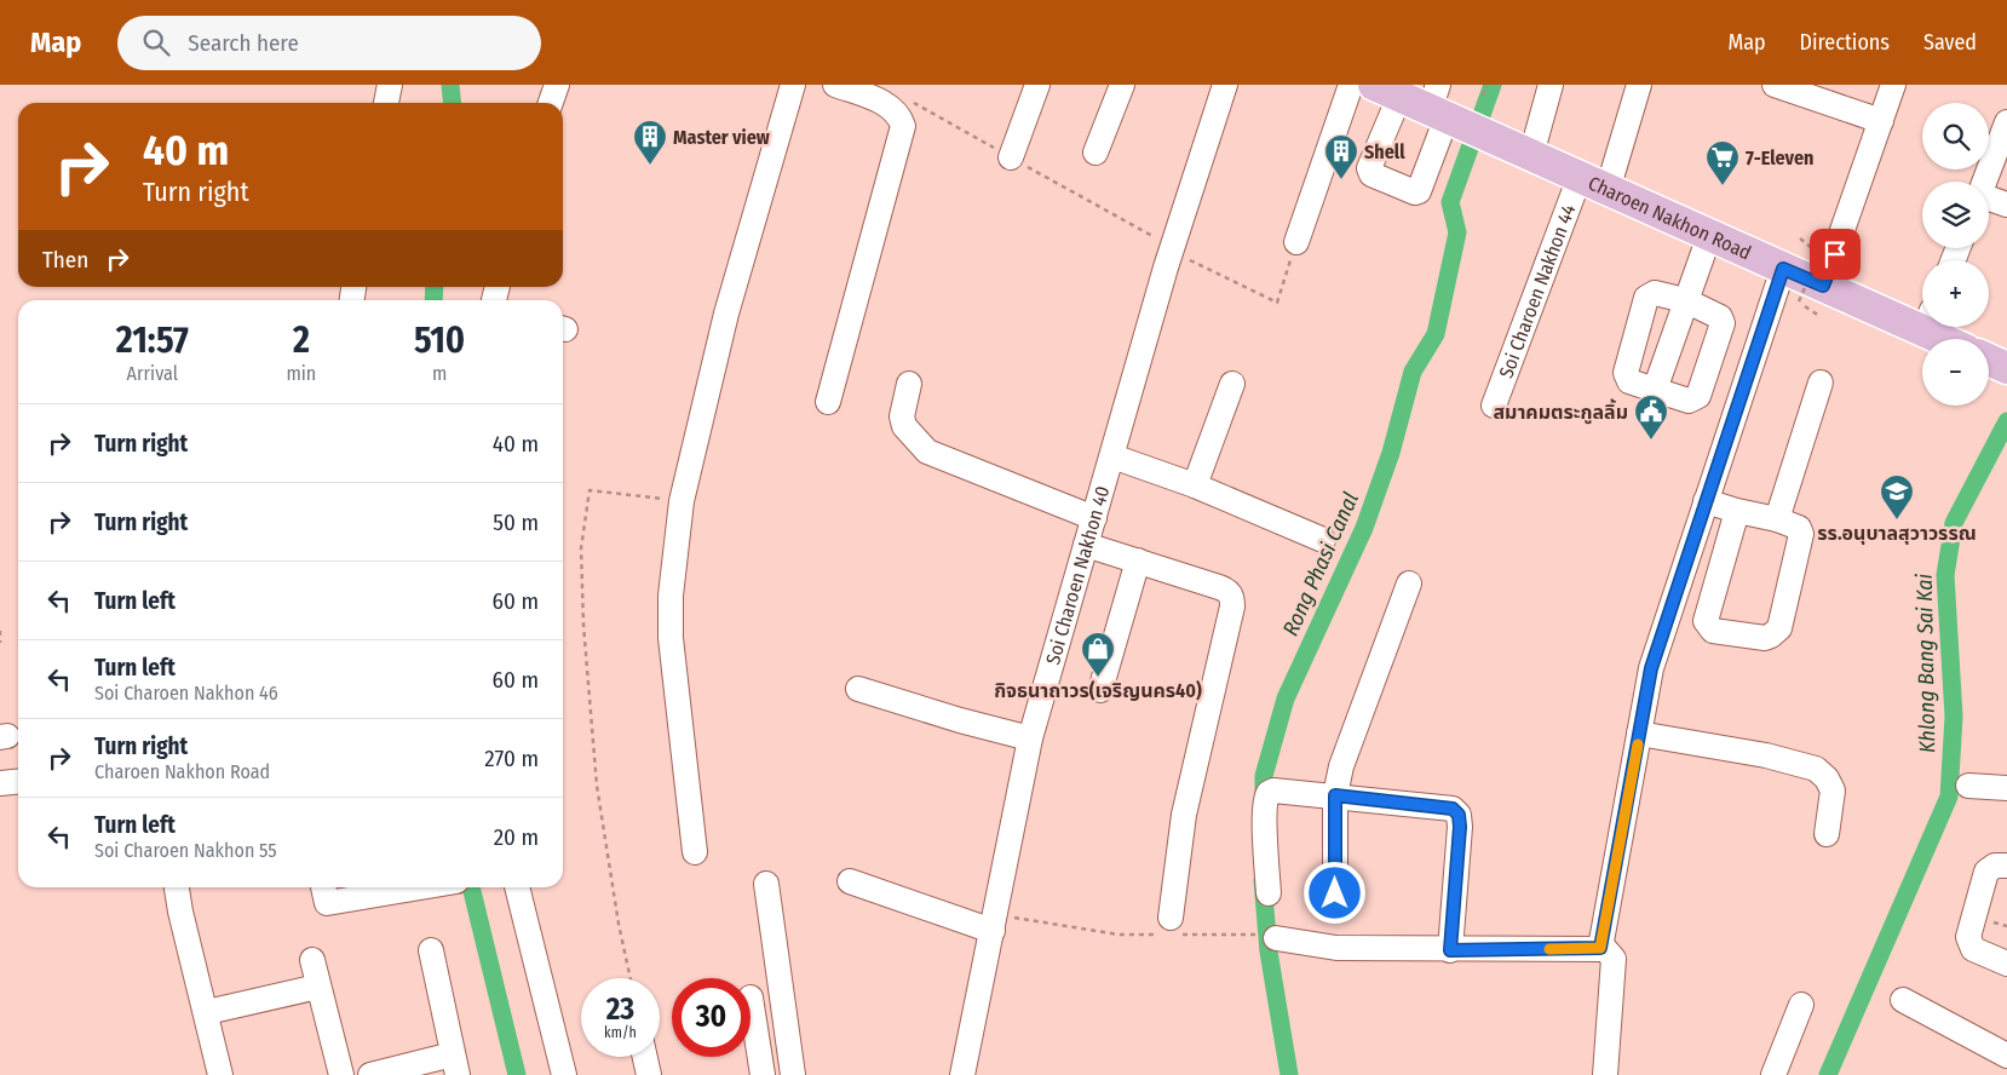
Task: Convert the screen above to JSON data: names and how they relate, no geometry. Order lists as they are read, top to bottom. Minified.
{"streets":{"main road":["Charoen Nakhon Road"],"street":["Soi Charoen Nakhon 44","Soi Charoen Nakhon 40"]},"crossings":[["Charoen Nakhon Road","Soi Charoen Nakhon 44"]],"water":["Rong Phasi Canal","Khlong Bang Sai Kai"],"places":{"building":["Master view","Shell"],"supermarket":["7-Eleven"],"public building":["สมาคมตระกูลลิ้ม"],"school or university":["รร.อนุบาลสุวาวรรณ"],"shop":["กิจธนาถาวร(เจริญนคร40)"]},"page":{"header":"Map","search":"Search here","nav":["Map","Directions","Saved"],"map_buttons":["+","−"],"turn":["40 m","Turn right"],"then":"Then","eta":["21:57","Arrival","2","min","510","m"],"list":[{"name":"Turn right","value":"40 m"},{"name":"Turn right","value":"50 m"},{"name":"Turn left","value":"60 m"},{"name":"Turn left","note":"Soi Charoen Nakhon 46","value":"60 m"},{"name":"Turn right","note":"Charoen Nakhon Road","value":"270 m"},{"name":"Turn left","note":"Soi Charoen Nakhon 55","value":"20 m"}],"speed":"23 km/h","limit":"30"}}
